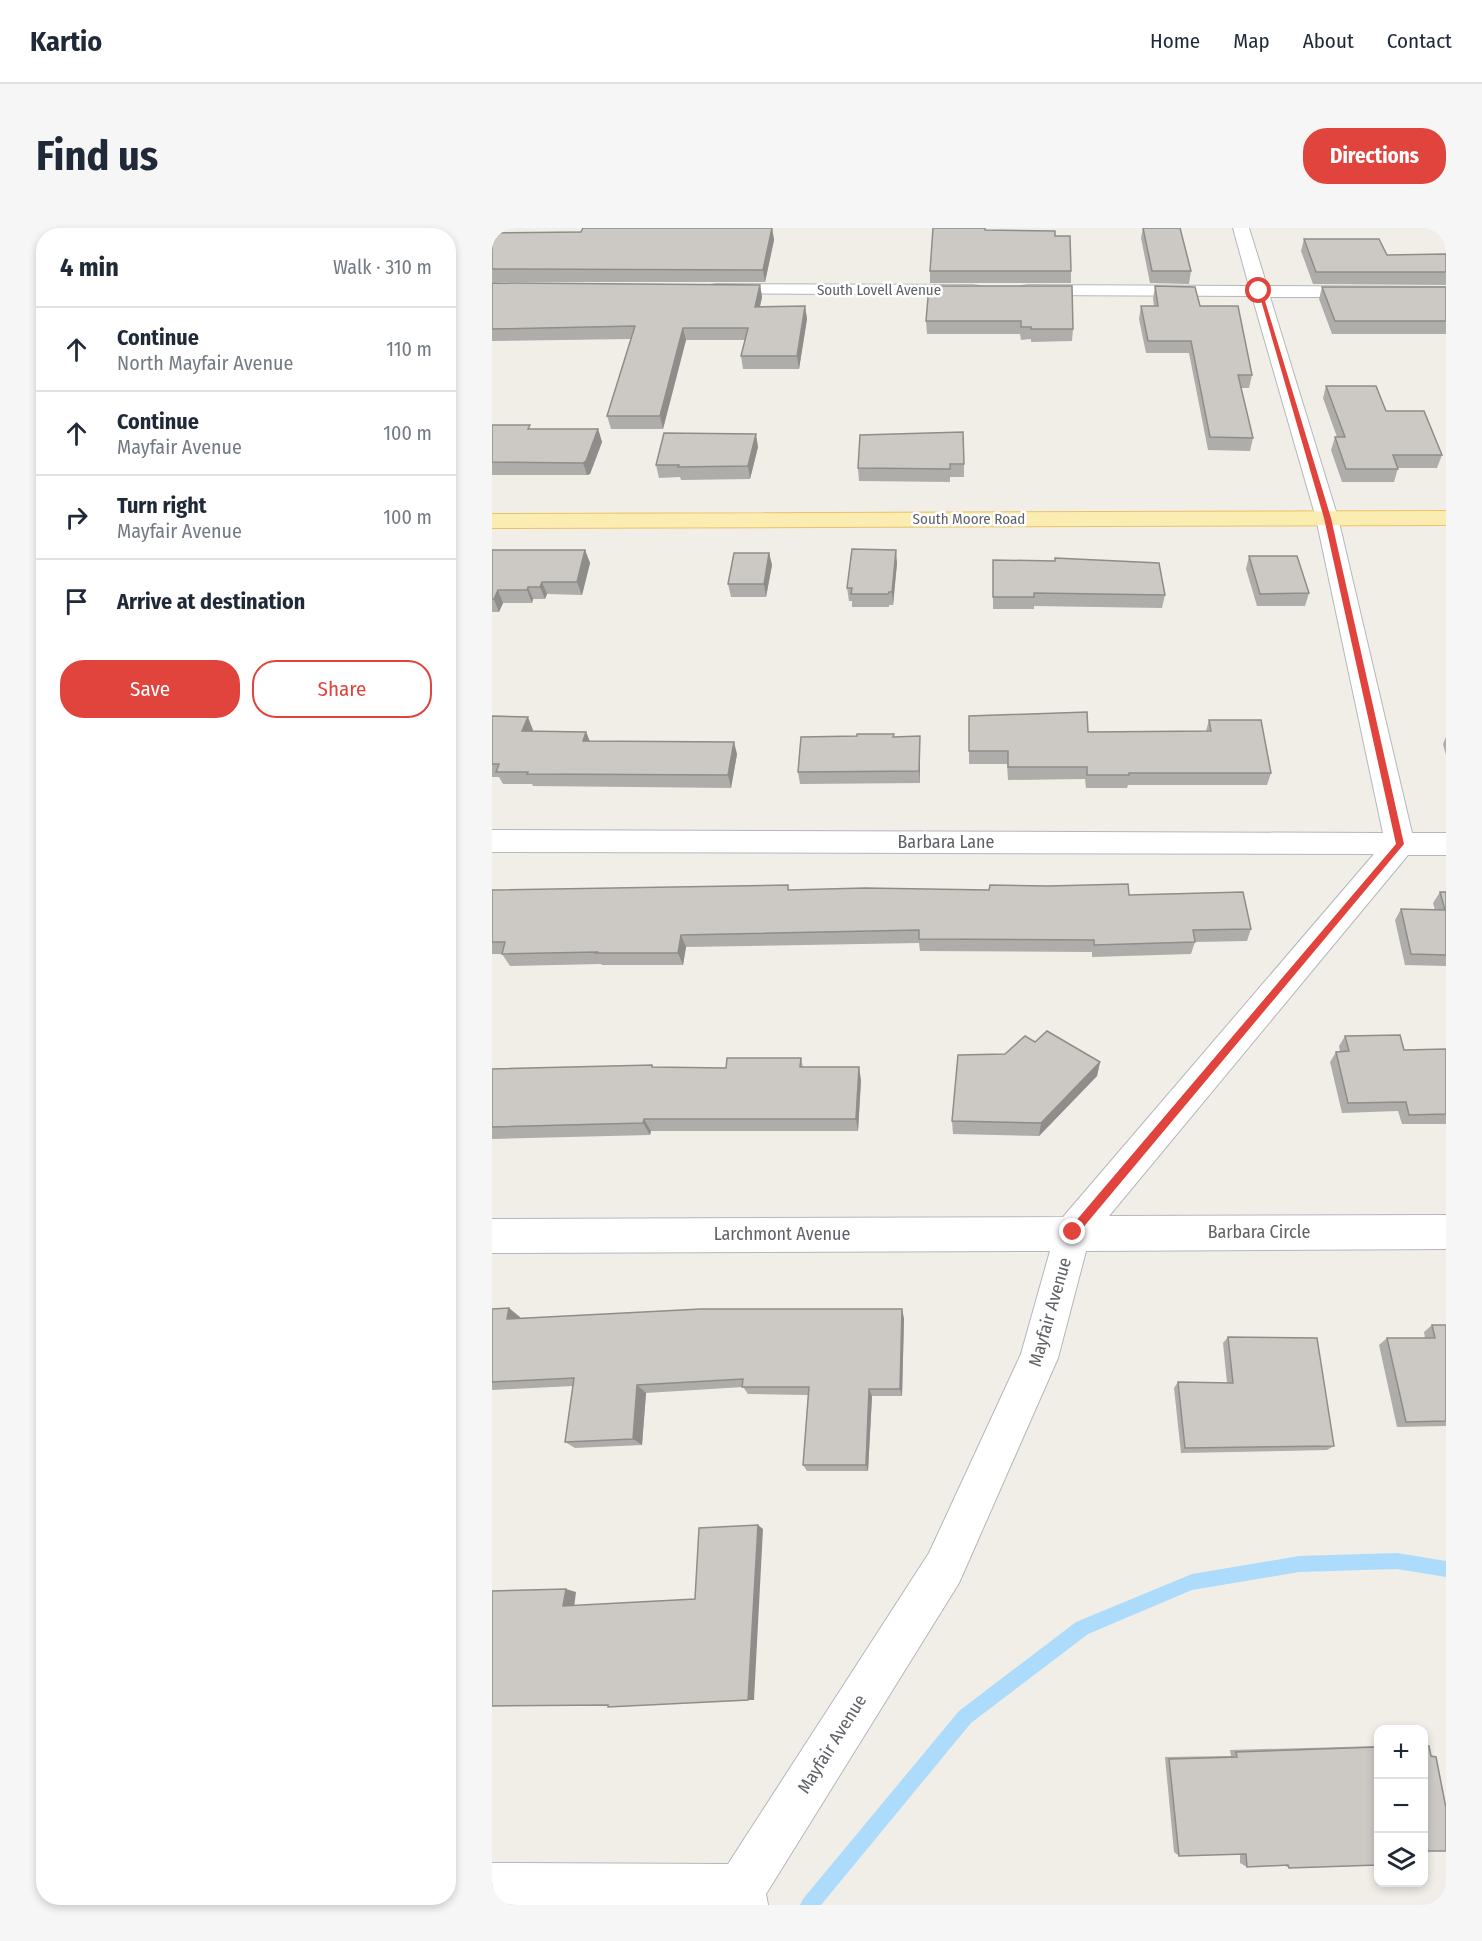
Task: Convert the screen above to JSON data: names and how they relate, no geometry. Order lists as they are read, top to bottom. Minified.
{"streets":{"main road":["South Moore Road"],"street":["South Lovell Avenue","Barbara Lane","Barbara Circle","Larchmont Avenue","Mayfair Avenue"]},"crossings":[["Barbara Lane","Mayfair Avenue"],["Barbara Circle","Larchmont Avenue"],["Barbara Circle","Mayfair Avenue"],["Larchmont Avenue","Mayfair Avenue"]],"page":{"header":"Kartio","nav":["Home","Map","About","Contact"],"buttons":["Directions",["Save","Share"]],"title":"Find us","heading":["4 min","Walk · 310 m"],"list":[["Continue","North Mayfair Avenue","110 m"],["Continue","Mayfair Avenue","100 m"],["Turn right","Mayfair Avenue","100 m"],"Arrive at destination"],"map_buttons":["+","−"]}}
